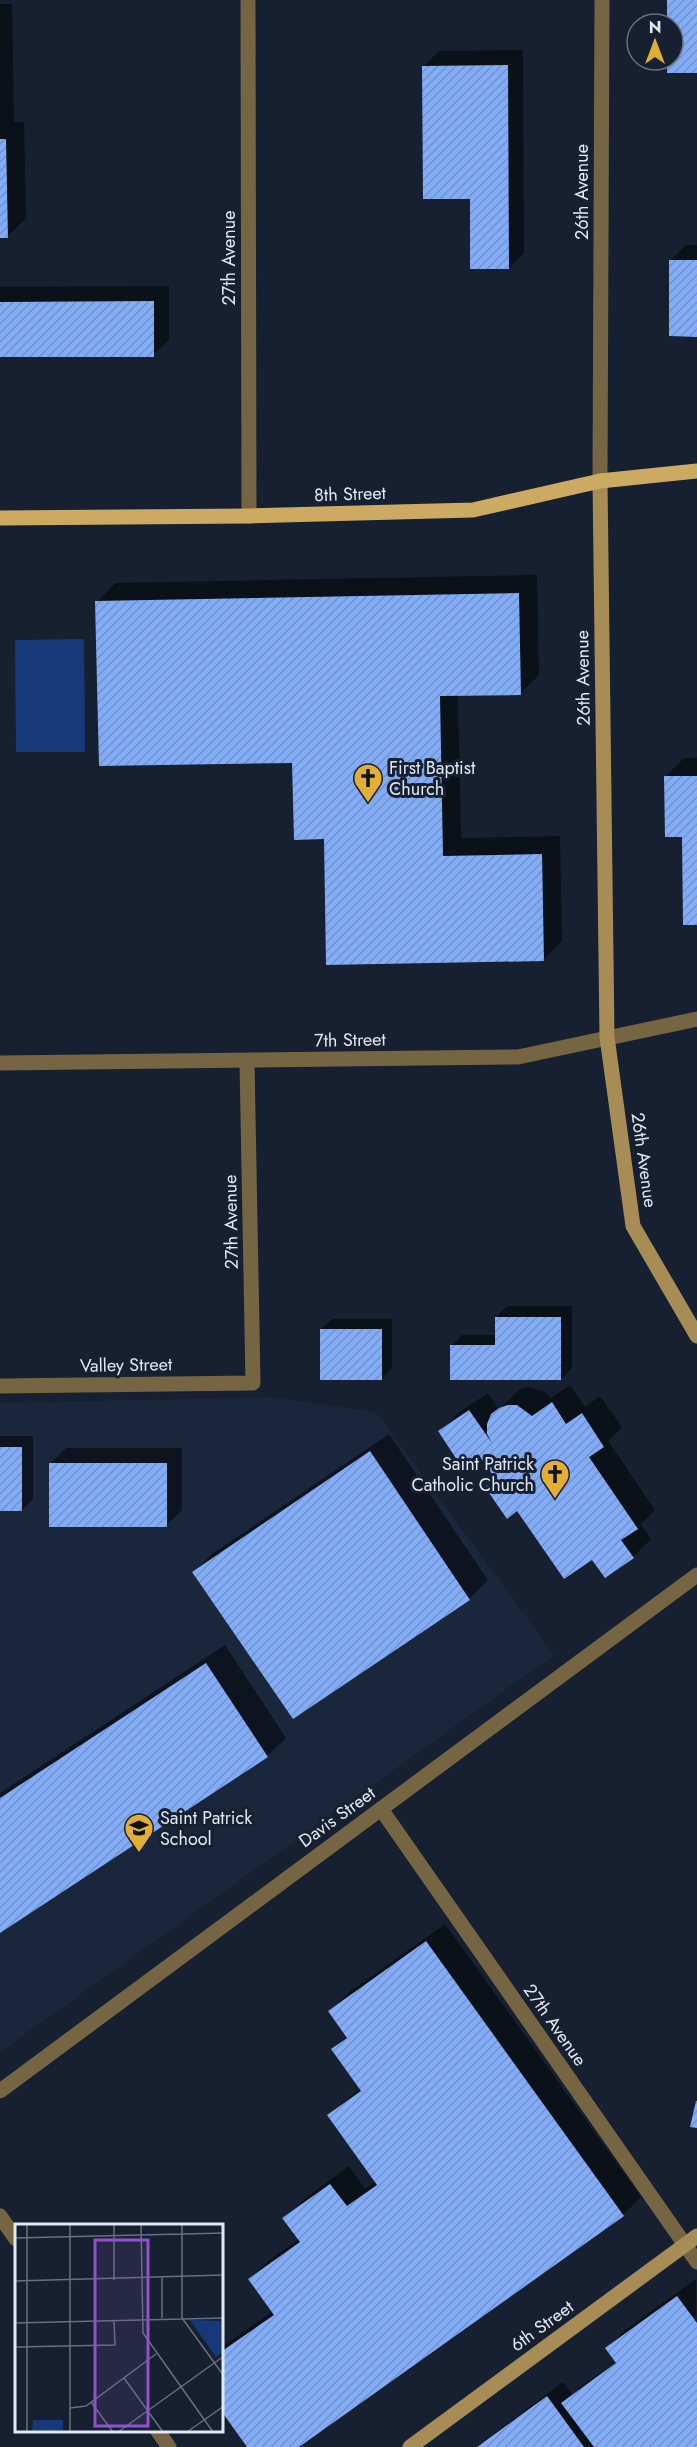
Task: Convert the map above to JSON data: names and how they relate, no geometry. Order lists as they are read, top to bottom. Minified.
{"streets":{"main road":["8th Street"],"street":["26th Avenue","27th Avenue","7th Street","Valley Street","Davis Street","6th Street"]},"crossings":[["26th Avenue","8th Street"],["26th Avenue","7th Street"],["27th Avenue","8th Street"],["27th Avenue","7th Street"],["27th Avenue","Valley Street"],["27th Avenue","Davis Street"],["27th Avenue","6th Street"]],"places":{"church":["First Baptist Church","Saint Patrick Catholic Church"],"school or university":["Saint Patrick School"]},"north":"top"}
